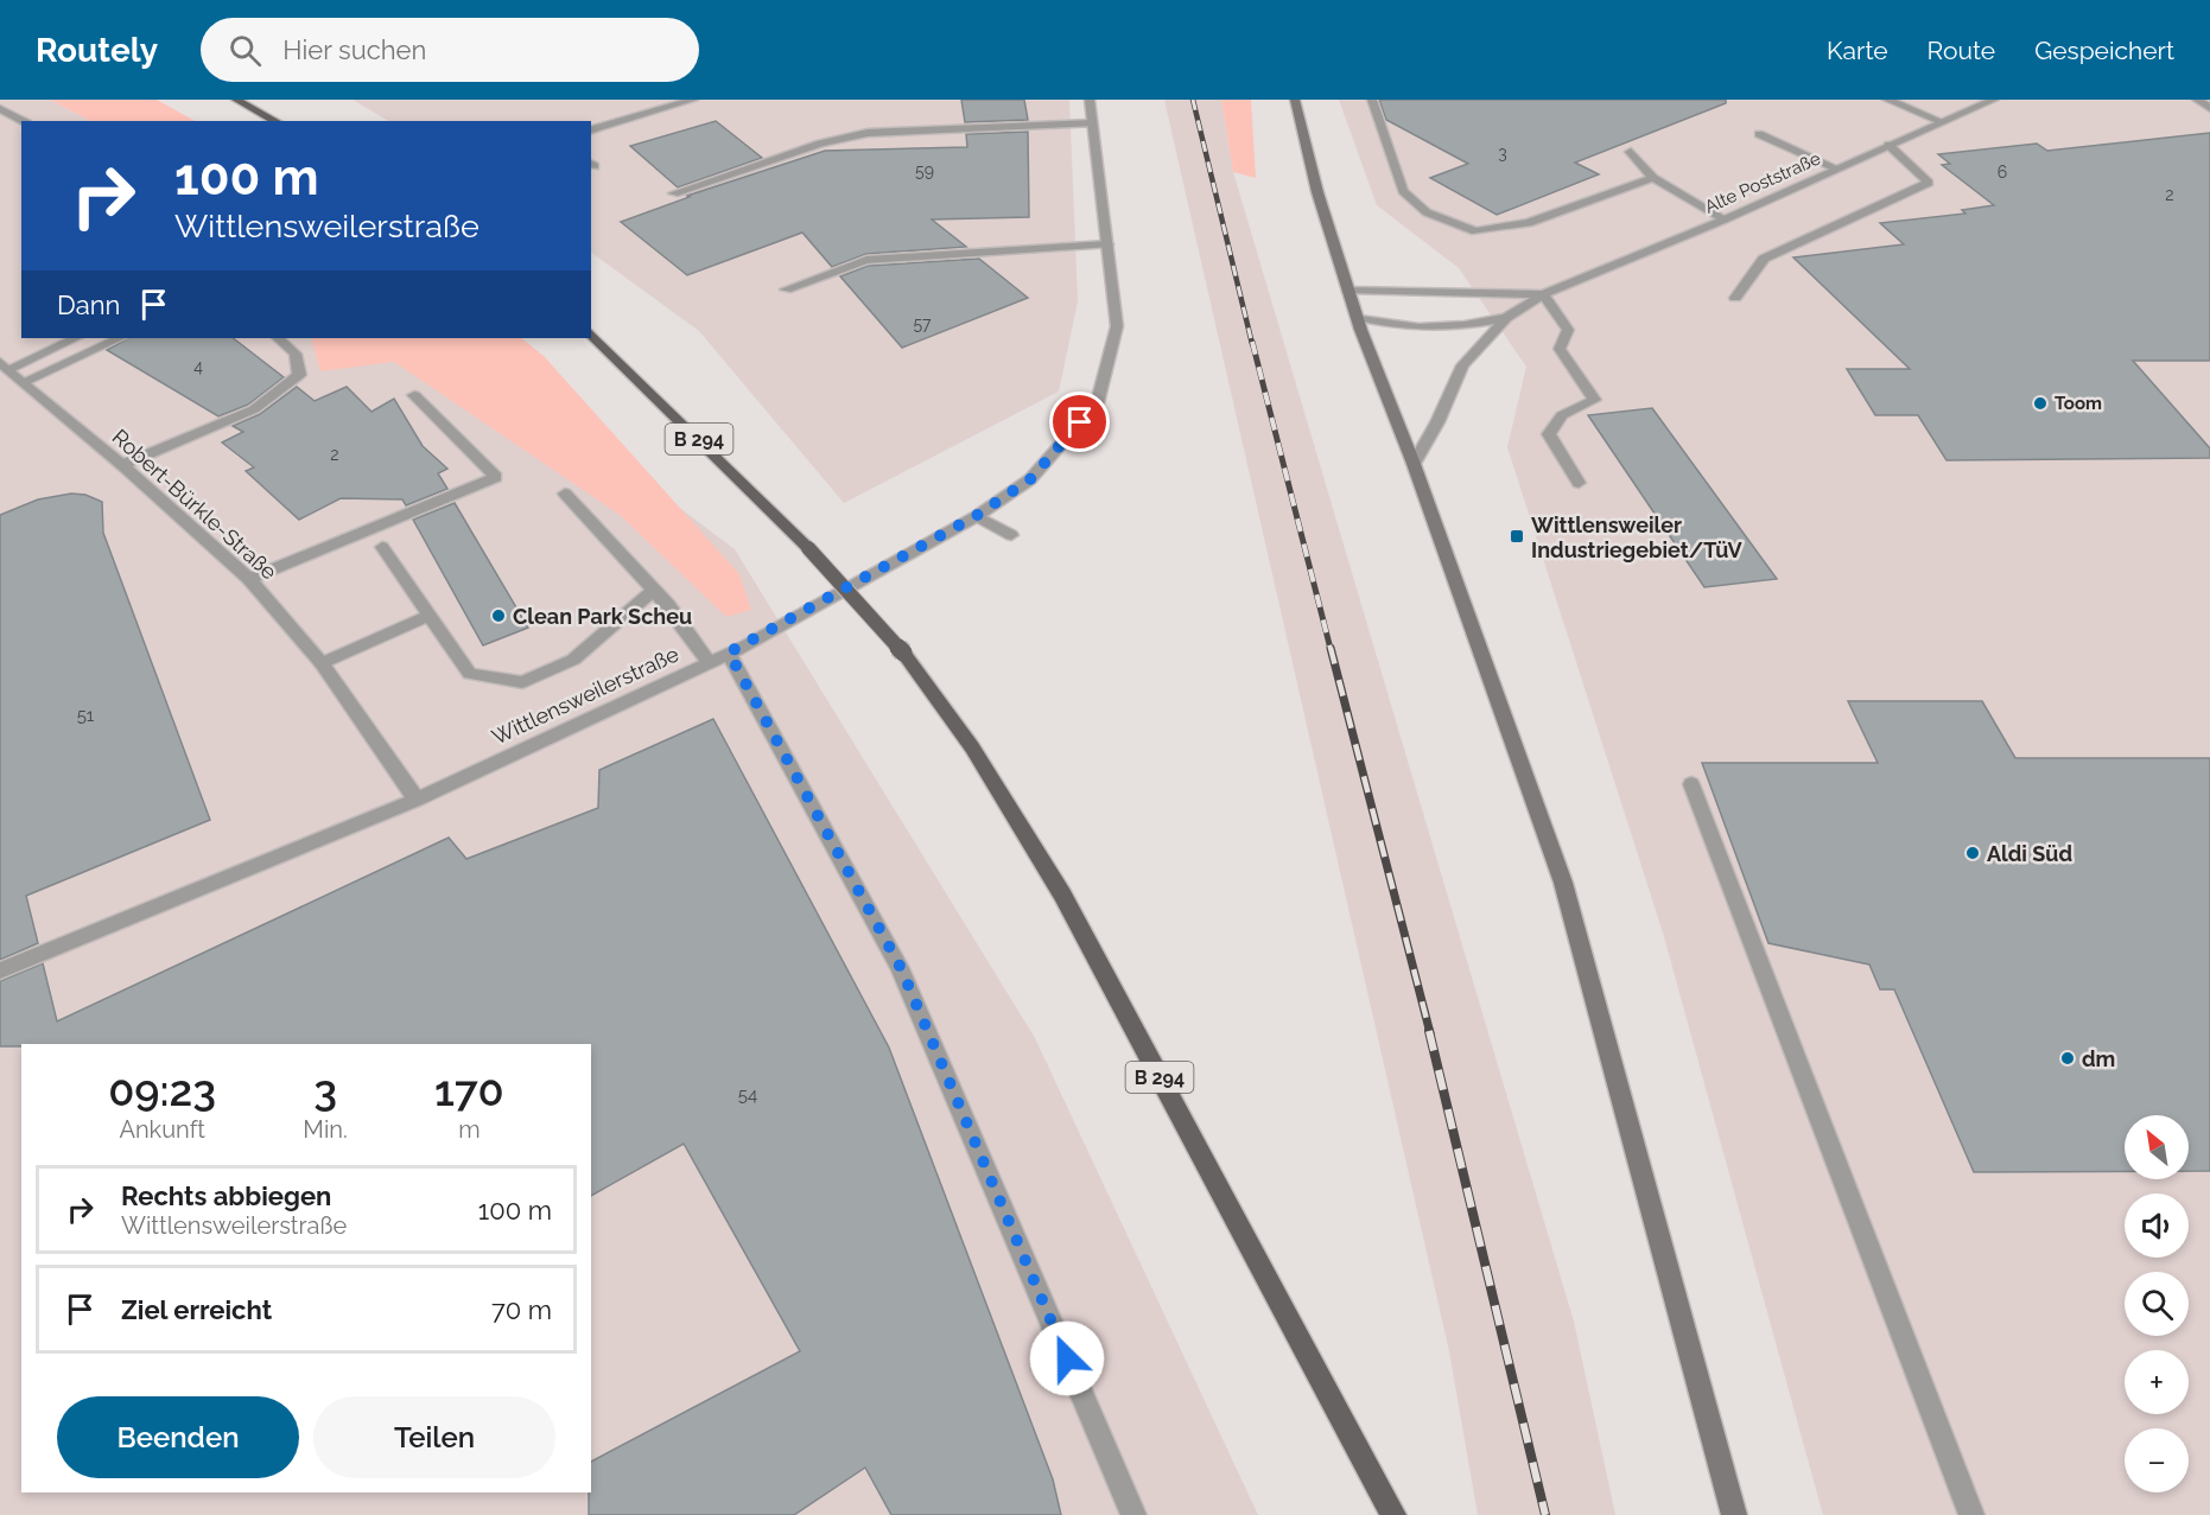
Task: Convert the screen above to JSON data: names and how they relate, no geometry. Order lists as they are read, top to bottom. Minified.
{"streets":{"main road":["B 294"],"street":["Alte Poststraße","Robert-Bürkle-Straße","Wittlensweilerstraße"]},"crossings":[["Robert-Bürkle-Straße","Wittlensweilerstraße"]],"places":{"other":["Toom","Clean Park Scheu","Aldi Süd","dm"],"transit":["Wittlensweiler Industriegebiet/TüV"]},"house_numbers":["3","59","6","2","57","4","2","51","54"],"north":"top left","page":{"header":"Routely","search":"Hier suchen","nav":["Karte","Route","Gespeichert"],"turn":["100 m","Wittlensweilerstraße"],"then":"Dann","eta":["09:23","Ankunft","3","Min.","170","m"],"map_buttons":["+","−"],"list":[{"name":"Rechts abbiegen","note":"Wittlensweilerstraße","value":"100 m"},{"name":"Ziel erreicht","value":"70 m"}],"buttons":["Beenden","Teilen"]}}
